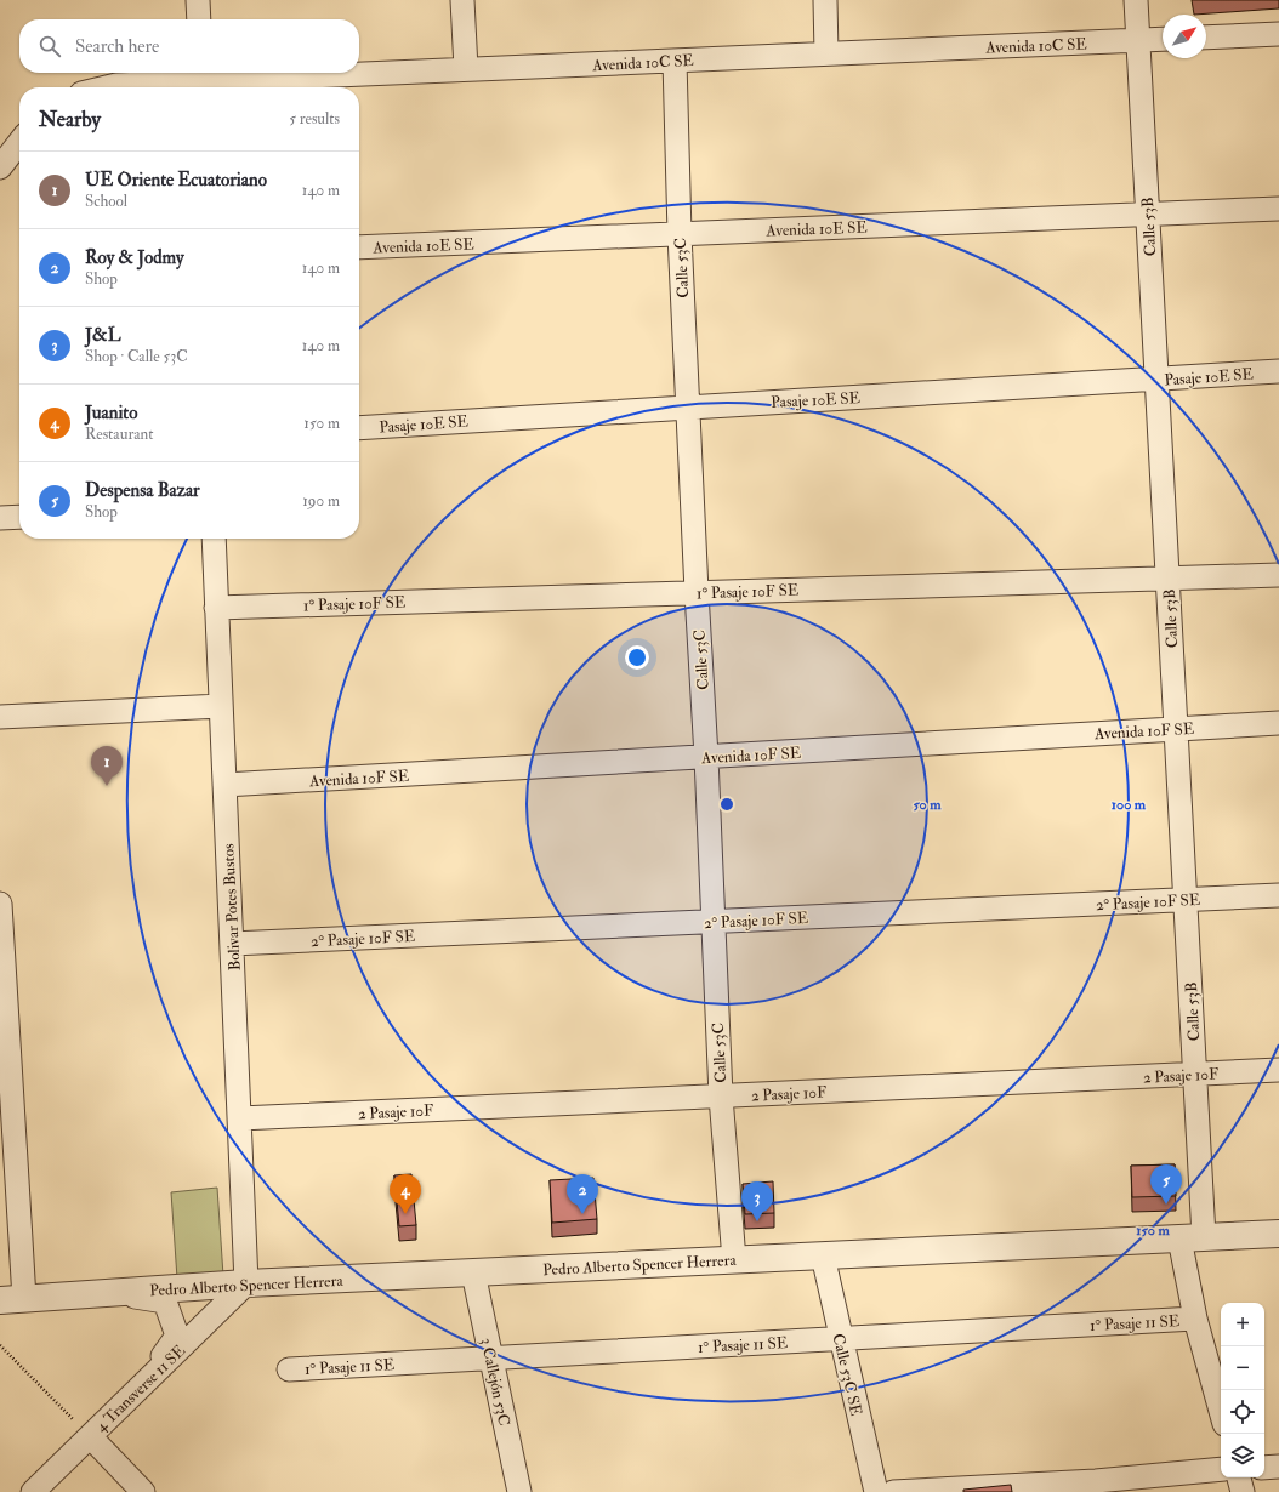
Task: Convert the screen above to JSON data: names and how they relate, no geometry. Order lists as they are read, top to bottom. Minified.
{"streets":{"street":["Avenida 10C SE","Calle 53B","Avenida 10E SE","Calle 53C","Pasaje 10E SE","1° Pasaje 10F SE","Avenida 10F SE","2° Pasaje 10F SE","Bolivar Potes Bustos","2 Pasaje 10F","Pedro Alberto Spencer Herrera","1° Pasaje 11 SE","Calle 53C SE","3 Callejón 53C","4 Transverse 11 SE"]},"crossings":[["Avenida 10C SE","Calle 53B"],["Avenida 10C SE","Calle 53C"],["Calle 53B","Avenida 10E SE"],["Calle 53B","Pasaje 10E SE"],["Calle 53B","1° Pasaje 10F SE"],["Calle 53B","Avenida 10F SE"],["Calle 53B","2° Pasaje 10F SE"],["Calle 53B","2 Pasaje 10F"],["Calle 53B","Pedro Alberto Spencer Herrera"],["Calle 53B","1° Pasaje 11 SE"],["Avenida 10E SE","Calle 53C"],["Calle 53C","Pasaje 10E SE"],["Calle 53C","1° Pasaje 10F SE"],["Calle 53C","Avenida 10F SE"],["Calle 53C","2° Pasaje 10F SE"],["Calle 53C","2 Pasaje 10F"],["Calle 53C","Pedro Alberto Spencer Herrera"],["1° Pasaje 10F SE","Bolivar Potes Bustos"],["Avenida 10F SE","Bolivar Potes Bustos"],["2° Pasaje 10F SE","Bolivar Potes Bustos"],["Bolivar Potes Bustos","2 Pasaje 10F"],["Bolivar Potes Bustos","Pedro Alberto Spencer Herrera"],["Bolivar Potes Bustos","4 Transverse 11 SE"],["Pedro Alberto Spencer Herrera","Calle 53C SE"],["Pedro Alberto Spencer Herrera","3 Callejón 53C"],["Pedro Alberto Spencer Herrera","4 Transverse 11 SE"],["1° Pasaje 11 SE","Calle 53C SE"],["1° Pasaje 11 SE","3 Callejón 53C"]],"north":"top right","page":{"search":"Search here","heading":["Nearby","5 results"],"list":[{"mark":"1","name":"UE Oriente Ecuatoriano","note":"School","value":"140 m"},{"mark":"2","name":"Roy & Jodmy","note":"Shop","value":"140 m"},{"mark":"3","name":"J&L","note":"Shop · Calle 53C","value":"140 m"},{"mark":"4","name":"Juanito","note":"Restaurant","value":"150 m"},{"mark":"5","name":"Despensa Bazar","note":"Shop","value":"190 m"}],"pins":["1","5","2","4","3"],"map_buttons":["+","−"]},"rings":["50 m","100 m","150 m"]}
